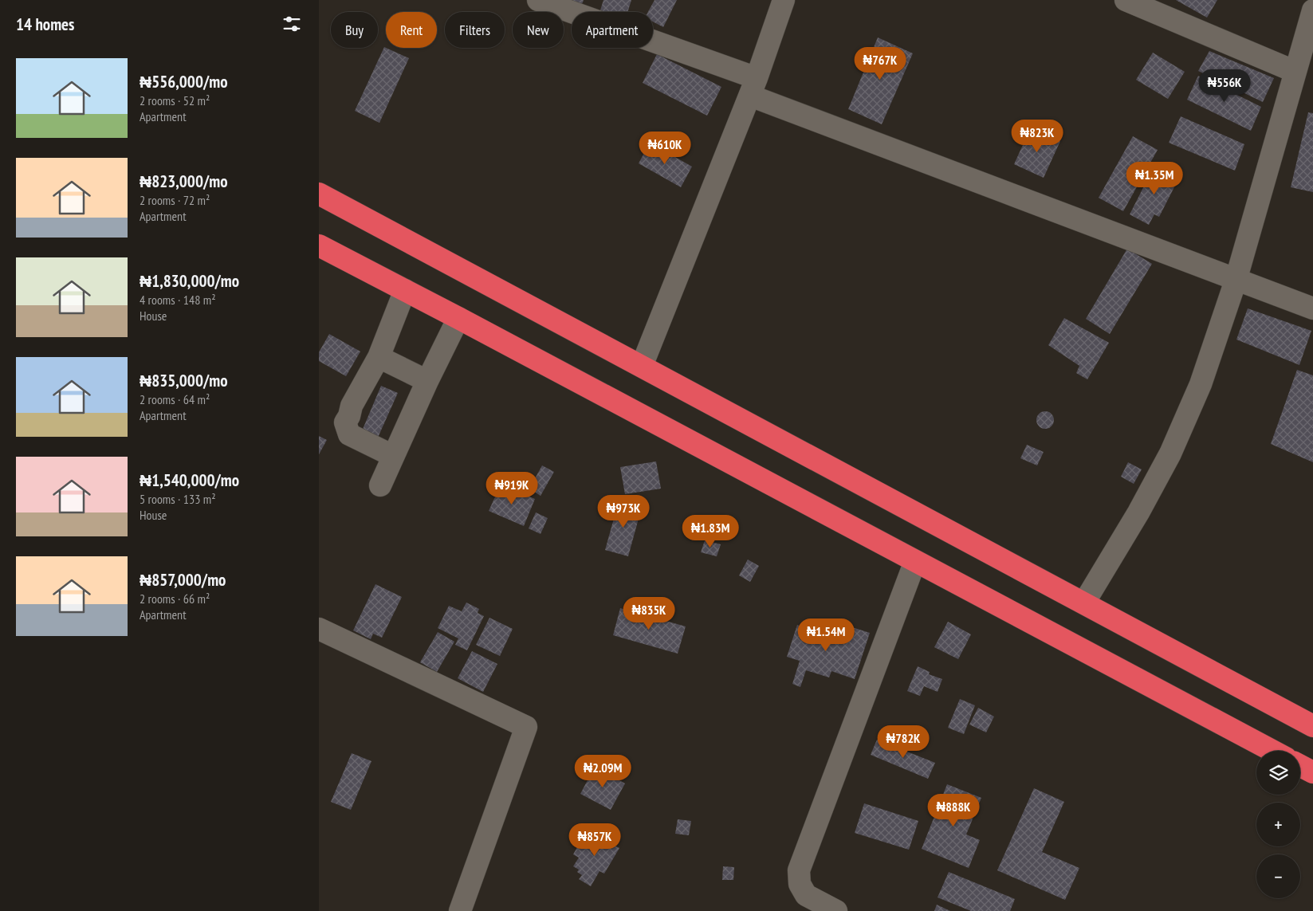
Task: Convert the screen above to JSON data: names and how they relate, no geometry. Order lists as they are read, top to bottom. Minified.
{"page":{"heading":"14 homes","chip":["Buy","Rent","Filters","New","Apartment"],"price":["₦767K","₦556K","₦823K","₦610K","₦1.35M","₦919K","₦973K","₦1.83M","₦835K","₦1.54M","₦782K","₦2.09M","₦888K","₦857K"],"list":[{"name":"₦556,000/mo","note":"2 rooms · 52 m² · Apartment"},{"name":"₦823,000/mo","note":"2 rooms · 72 m² · Apartment"},{"name":"₦1,830,000/mo","note":"4 rooms · 148 m² · House"},{"name":"₦835,000/mo","note":"2 rooms · 64 m² · Apartment"},{"name":"₦1,540,000/mo","note":"5 rooms · 133 m² · House"},{"name":"₦857,000/mo","note":"2 rooms · 66 m² · Apartment"}],"map_buttons":["+","−"]}}
